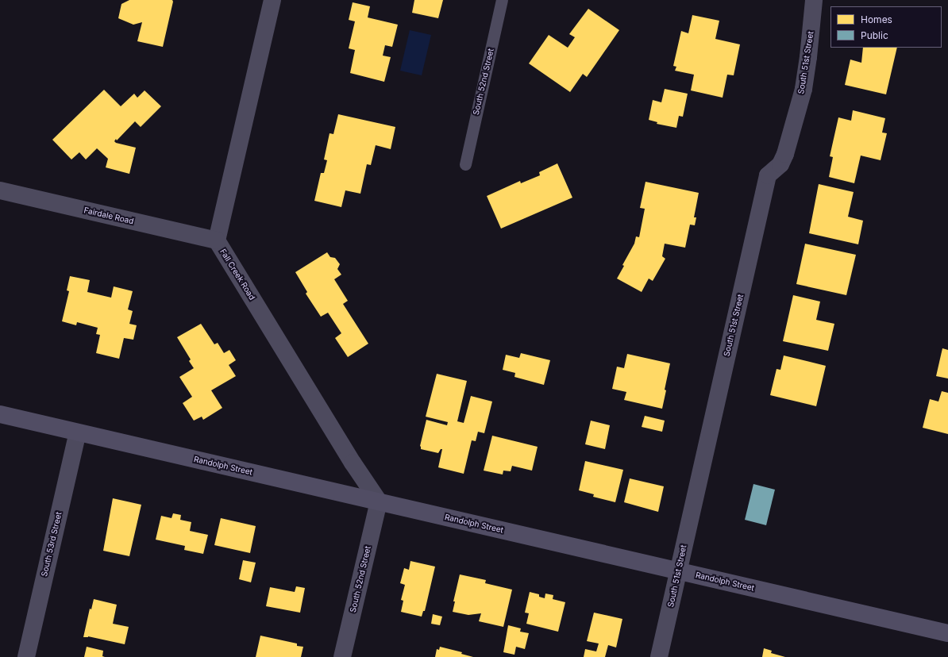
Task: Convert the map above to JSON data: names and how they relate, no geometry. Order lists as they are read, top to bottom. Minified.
{"streets":{"main road":["Randolph Street"],"street":["South 51st Street","South 52nd Street","Fairdale Road","Fall Creek Road","South 53rd Street"]},"crossings":[["South 51st Street","Randolph Street"],["South 52nd Street","Fall Creek Road"],["South 52nd Street","Randolph Street"],["Fairdale Road","Fall Creek Road"],["Fall Creek Road","Randolph Street"],["Randolph Street","South 53rd Street"]],"legend":["Homes","Public"]}
